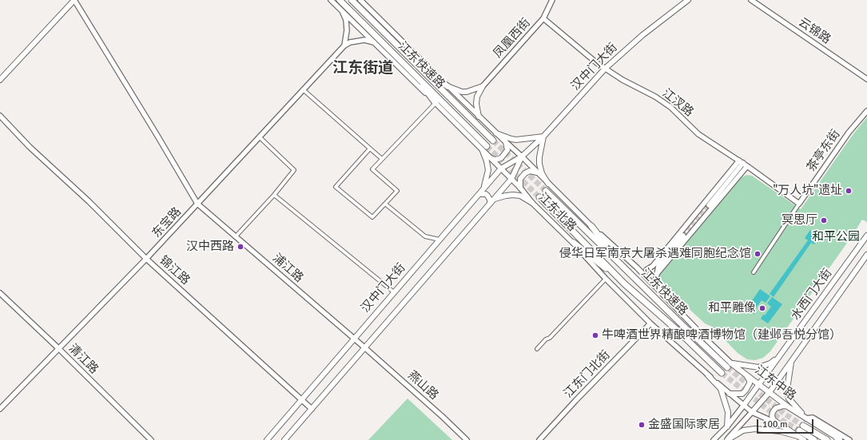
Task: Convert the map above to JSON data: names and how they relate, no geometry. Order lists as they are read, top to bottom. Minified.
{"streets":{"highway":["江东快速路"],"main road":["汉中门大街","水西门大街","江东中路"],"street":["云锦路","凤凰西街","江汊路","茶亭东街","江东北路","东宝路","浦江路","锦江路","清江路","江东门北街","燕山路"]},"crossings":[["凤凰西街","江汊路"],["江东快速路","江东北路"],["江东快速路","江东中路"],["汉中门大街","江汊路"],["汉中门大街","江东北路"],["汉中门大街","浦江路"],["汉中门大街","锦江路"],["汉中门大街","燕山路"],["江汊路","茶亭东街"],["江东北路","水西门大街"],["江东北路","江东门北街"],["江东北路","江东中路"],["东宝路","浦江路"],["东宝路","锦江路"],["东宝路","清江路"],["浦江路","燕山路"],["水西门大街","江东中路"]],"districts":["江东街道"],"parks":["和平公园"],"places":["\"万人坑\"遗址","冥思厅","汉中西路","侵华日军南京大屠杀遇难同胞纪念馆","和平雕像","牛啤酒世界精酿啤酒博物馆（建邺吾悦分馆）","金盛国际家居"],"scale_bar":"100 m"}
